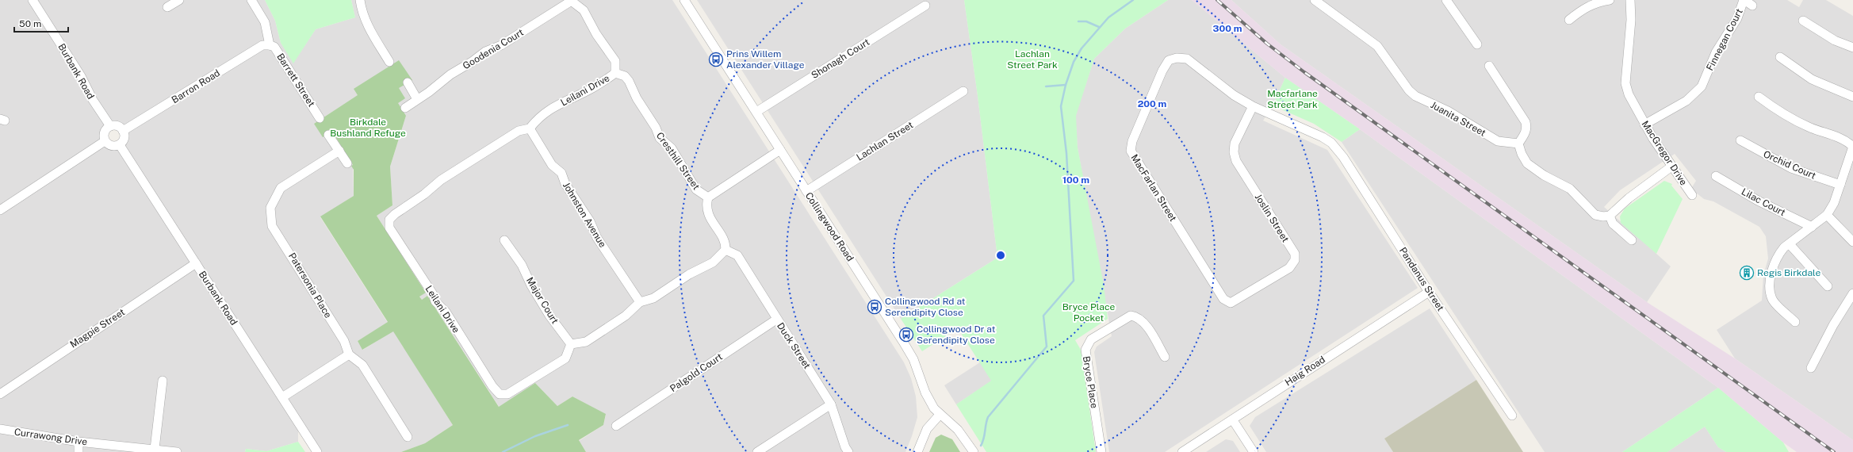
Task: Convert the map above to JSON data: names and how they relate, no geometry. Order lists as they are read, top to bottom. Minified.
{"streets":{"street":["Finnegan Court","Goodenia Court","Shonagh Court","Burbank Road","Barrett Street","Barron Road","Leilani Drive","Juanita Street","Lachlan Street","MacGregor Drive","Cresthill Street","Orchid Court","MacFarlan Street","Lilac Court","Johnston Avenue","Joslin Street","Collingwood Road","Pandanus Street","Patersonia Place","Major Court","Magpie Street","Duck Street","Haig Road","Palgold Court","Bryce Place","Currawong Drive"]},"crossings":[["Finnegan Court","MacGregor Drive"],["Shonagh Court","Collingwood Road"],["Burbank Road","Barron Road"],["Burbank Road","Magpie Street"],["Barrett Street","Barron Road"],["Leilani Drive","Cresthill Street"],["Leilani Drive","Johnston Avenue"],["Leilani Drive","Major Court"],["Lachlan Street","Collingwood Road"],["Cresthill Street","Duck Street"],["MacFarlan Street","Joslin Street"],["MacFarlan Street","Pandanus Street"],["Pandanus Street","Haig Road"],["Duck Street","Palgold Court"]],"parks":["Lachlan Street Park","Macfarlane Street Park","Birkdale Bushland Refuge","Bryce Place Pocket"],"places":{"bus stop":["Prins Willem Alexander Village","Collingwood Rd at Serendipity Close","Collingwood Dr at Serendipity Close"],"building":["Regis Birkdale"]},"scale_bar":"50 m","rings":["300 m","200 m","100 m"]}
